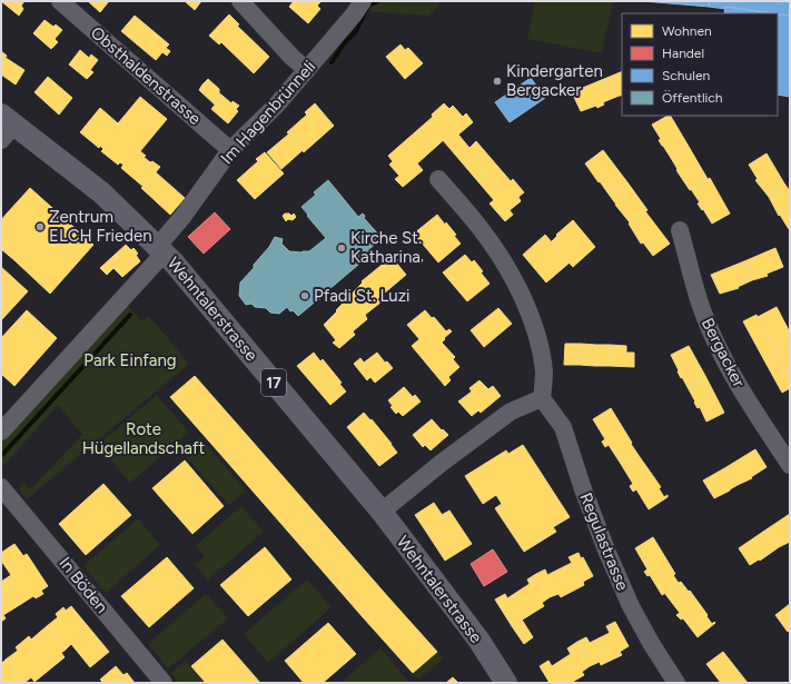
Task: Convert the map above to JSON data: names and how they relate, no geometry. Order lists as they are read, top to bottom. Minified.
{"streets":{"main road":["Wehntalerstrasse","17"],"street":["Obsthaldenstrasse","Im Hagenbrünneli","Bergacker","Regulastrasse","In Böden"]},"crossings":[["Obsthaldenstrasse","Im Hagenbrünneli"],["Im Hagenbrünneli","Wehntalerstrasse"]],"parks":["Park Einfang","Rote Hügellandschaft"],"places":["Kindergarten Bergacker","Zentrum ELCH Frieden","Kirche St. Katharina","Pfadi St. Luzi"],"legend":["Wohnen","Handel","Schulen","Öffentlich"]}
